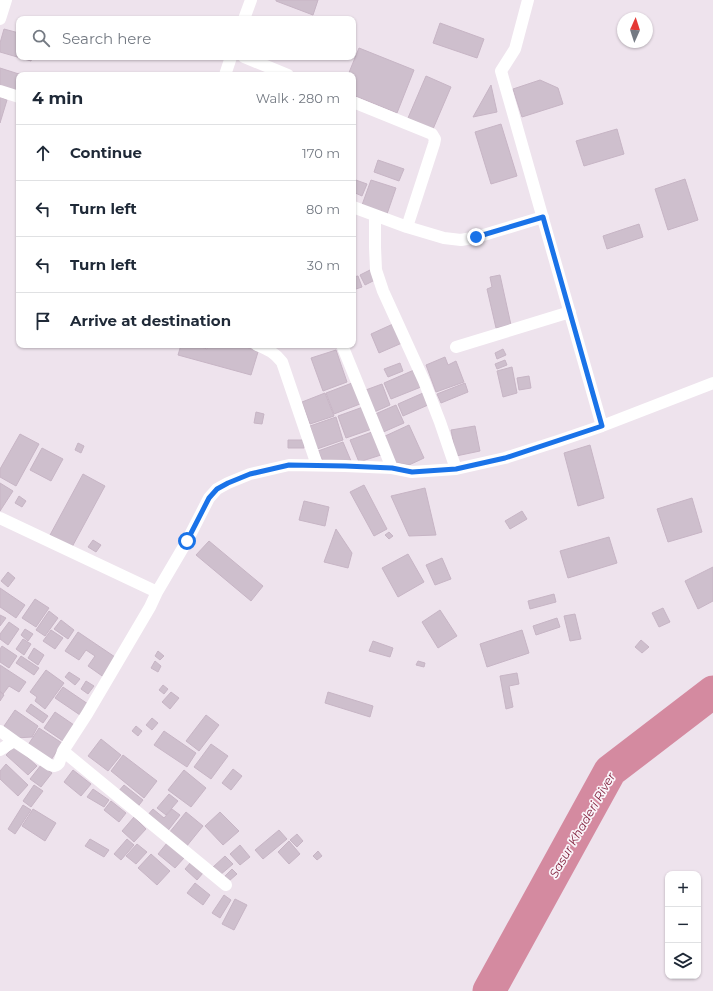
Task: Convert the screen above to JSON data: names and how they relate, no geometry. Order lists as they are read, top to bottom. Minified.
{"water":["Sasur Khaderi River"],"north":"top","page":{"search":"Search here","heading":["4 min","Walk · 280 m"],"list":[["Continue","170 m"],["Turn left","80 m"],["Turn left","30 m"],"Arrive at destination"],"map_buttons":["+","−"]}}
